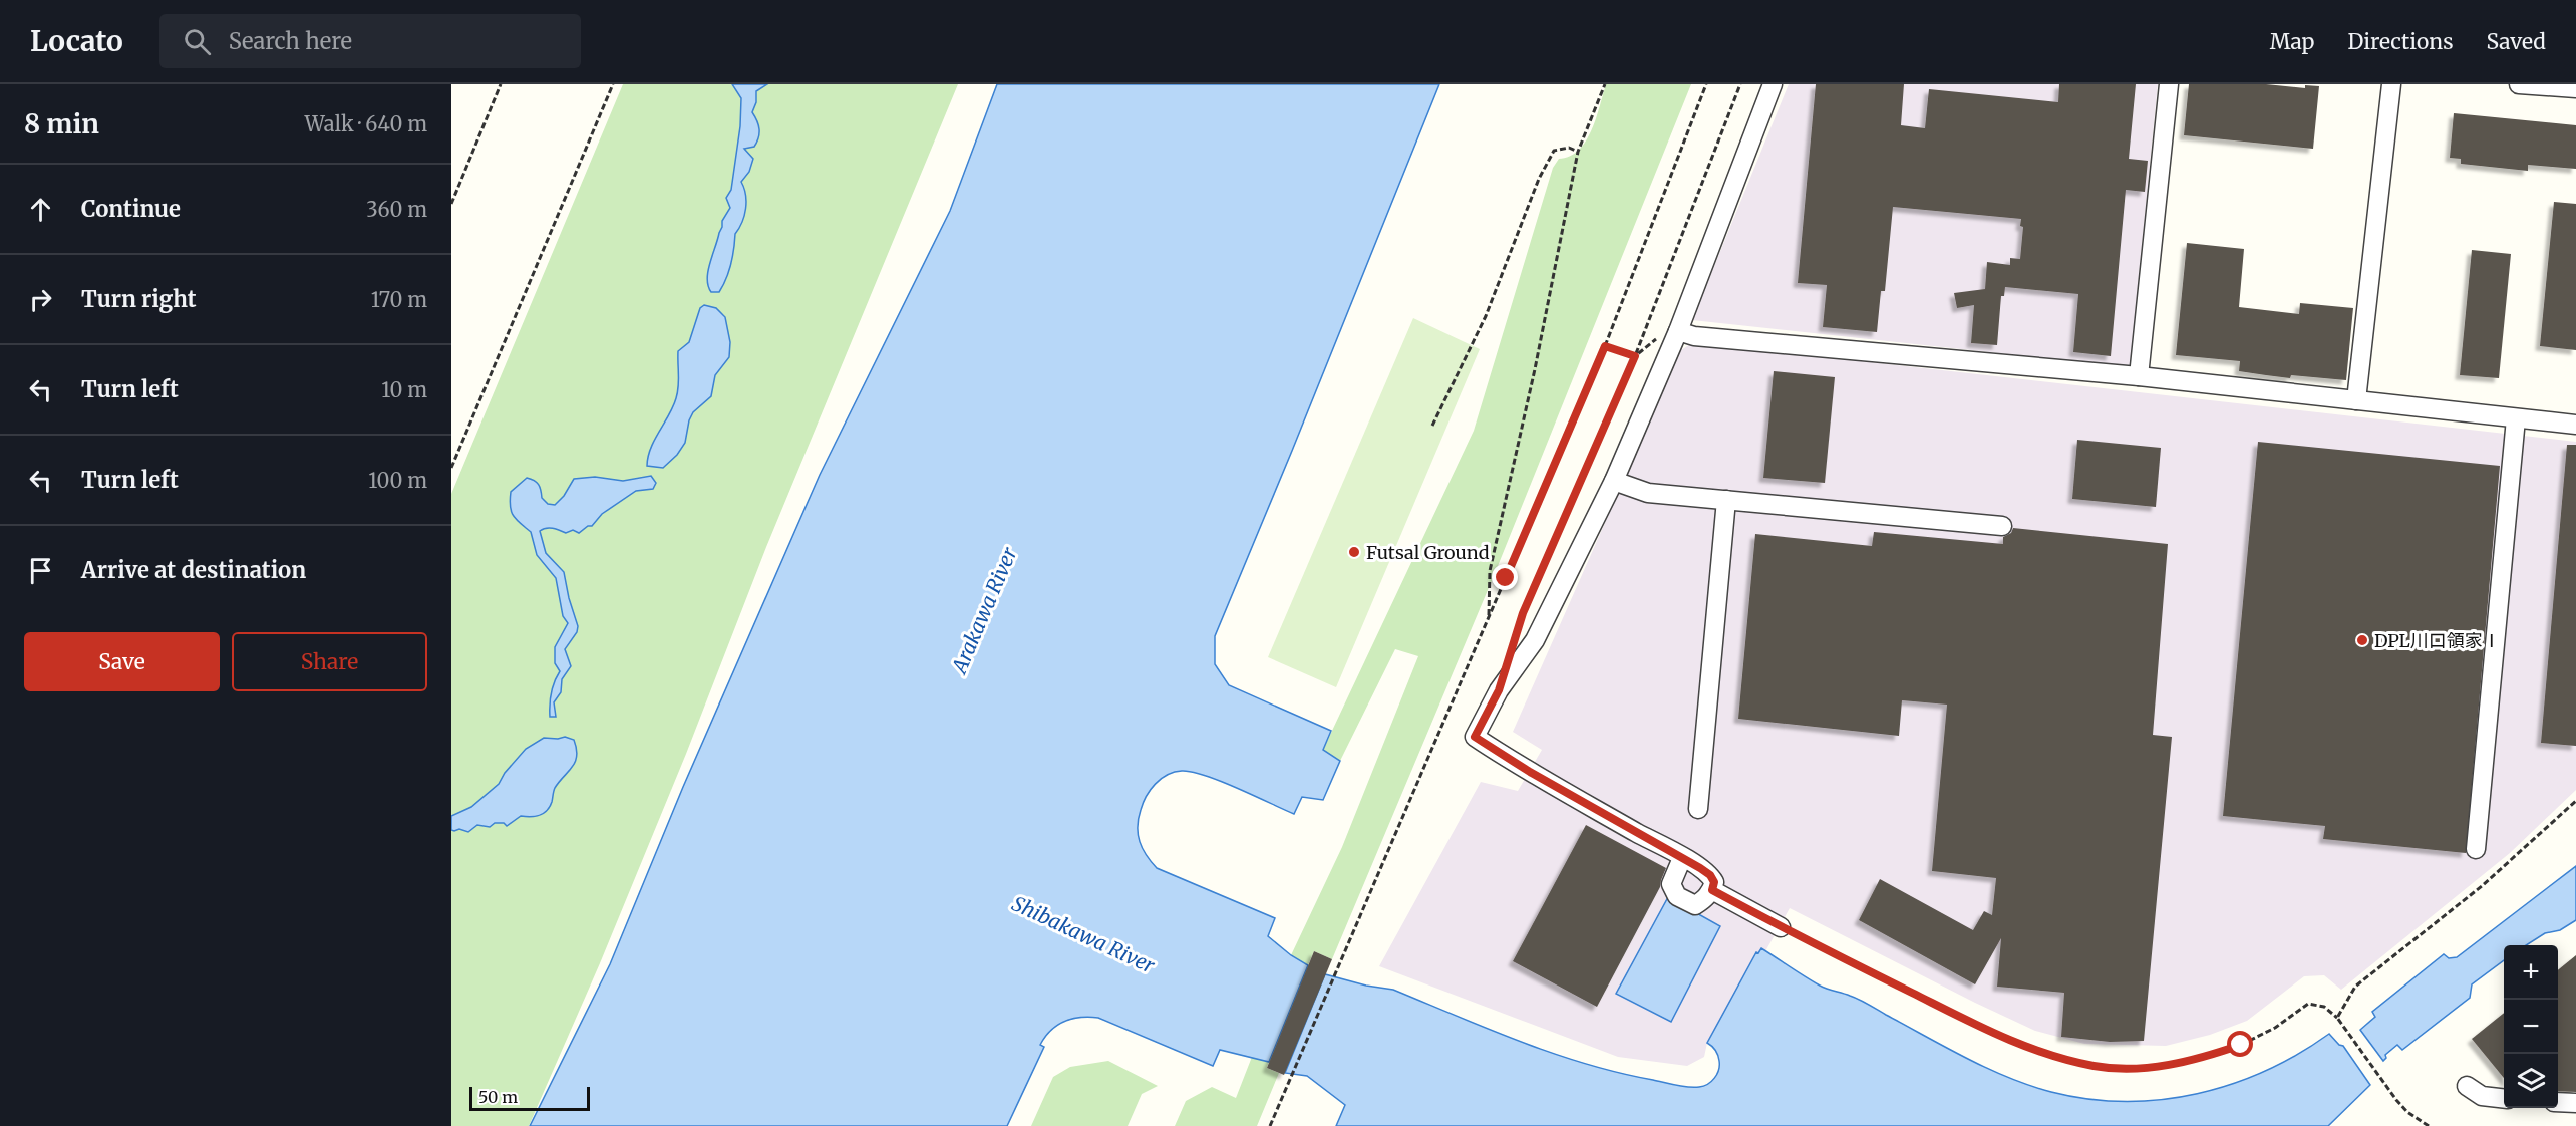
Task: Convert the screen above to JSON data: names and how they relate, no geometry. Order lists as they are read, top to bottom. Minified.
{"water":["Arakawa River","Shibakawa River"],"places":["Futsal Ground","DPL川口領家Ⅰ"],"scale_bar":"50 m","page":{"header":"Locato","search":"Search here","nav":["Map","Directions","Saved"],"heading":["8 min","Walk · 640 m"],"list":[["Continue","360 m"],["Turn right","170 m"],["Turn left","10 m"],["Turn left","100 m"],"Arrive at destination"],"buttons":["Save","Share"],"map_buttons":["+","−"],"scale":"50 m"}}
